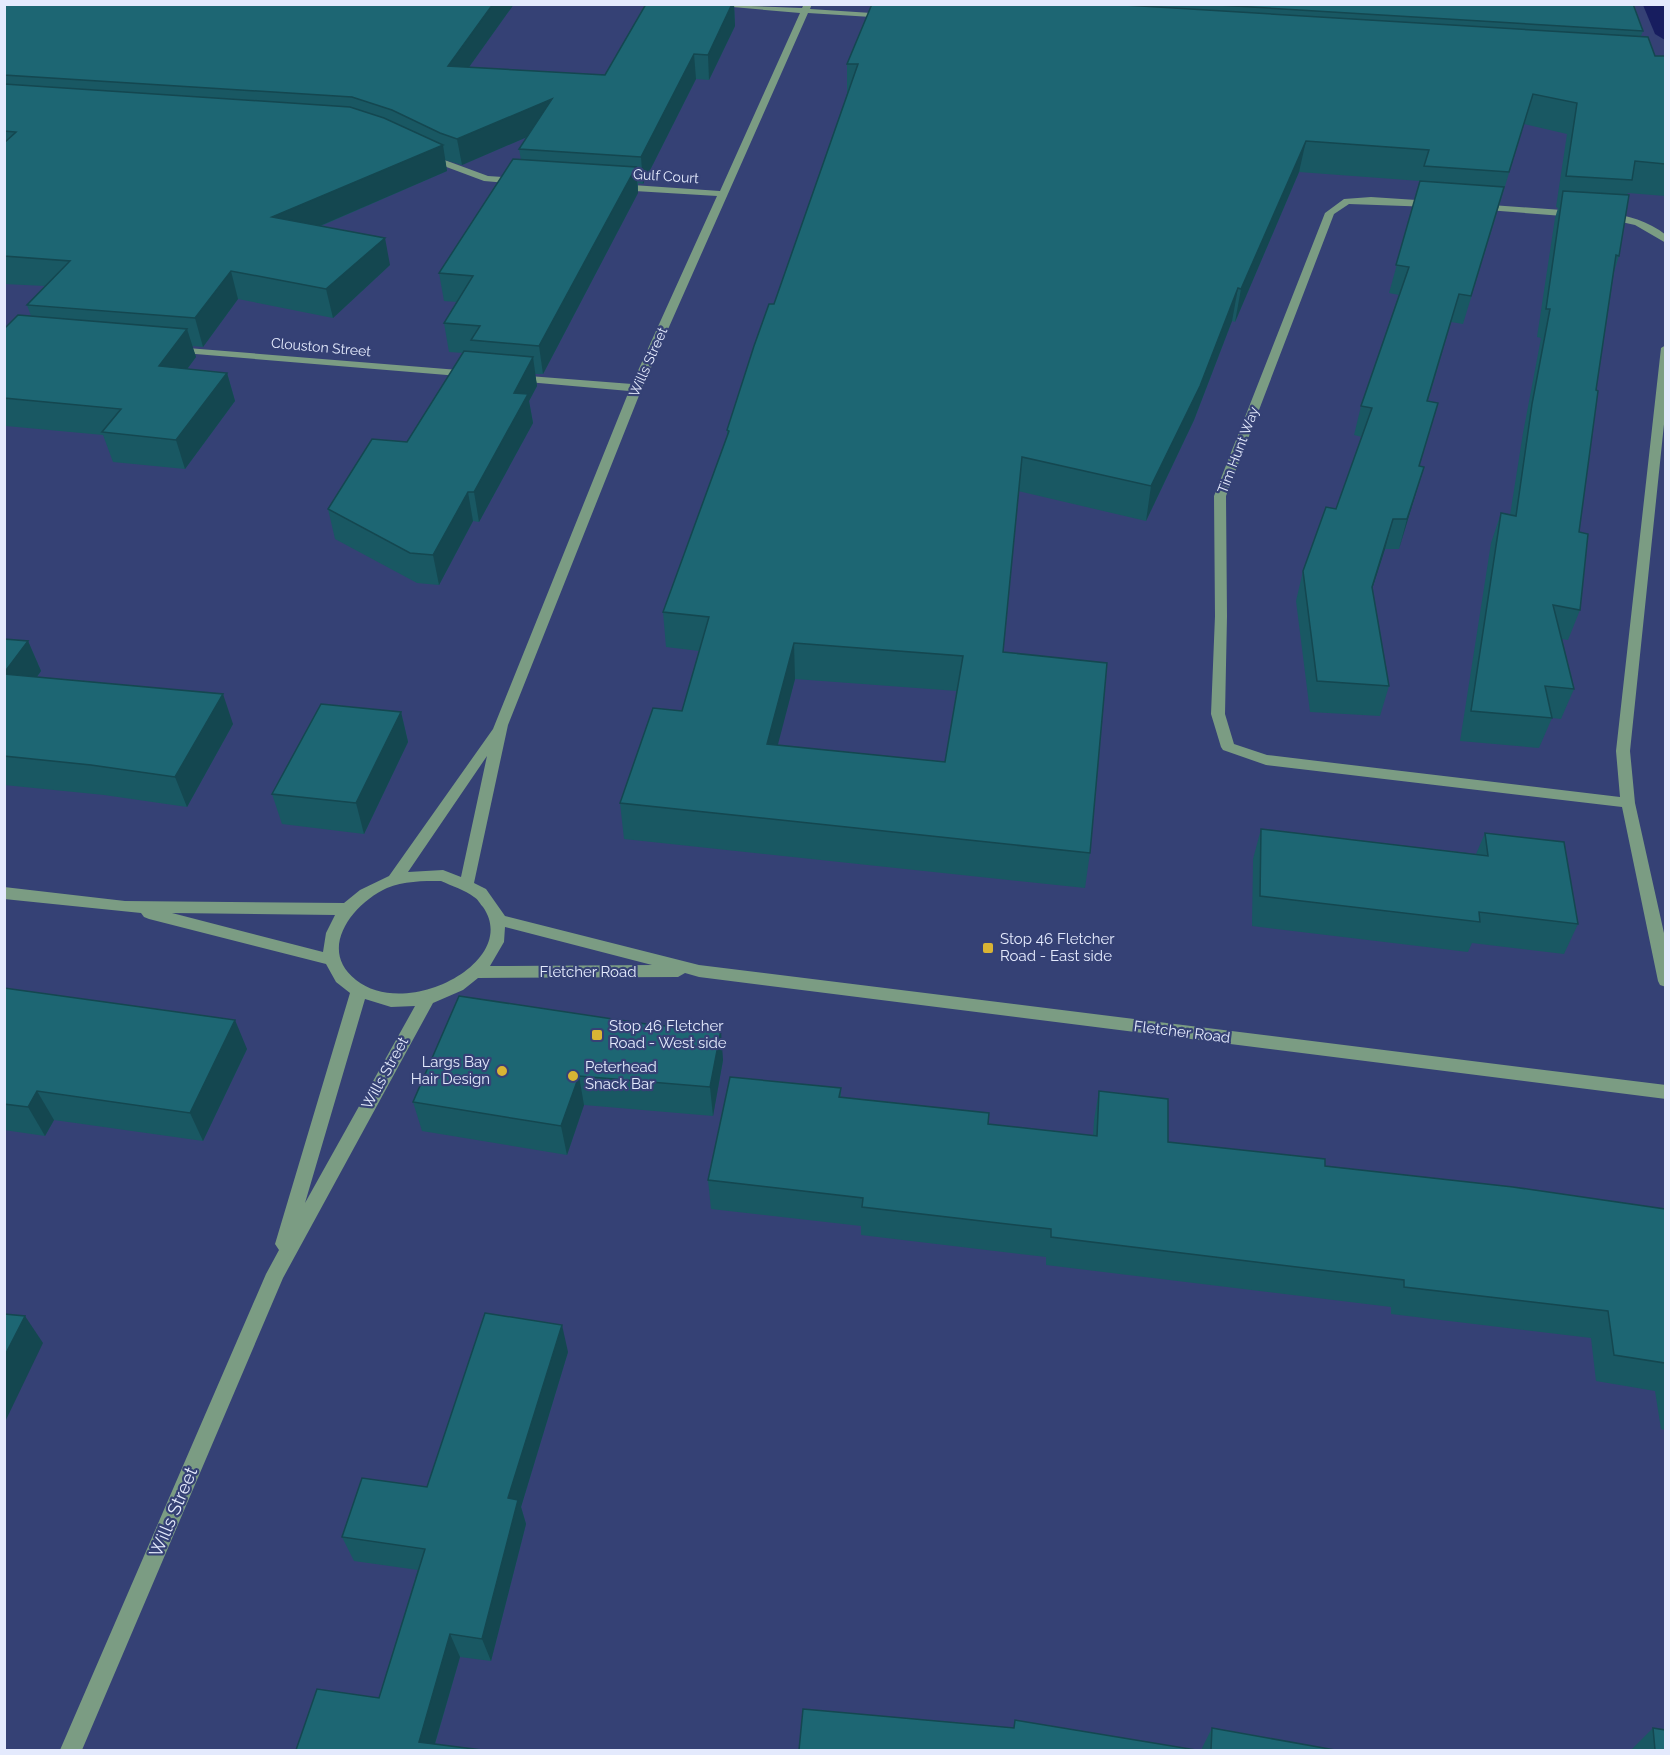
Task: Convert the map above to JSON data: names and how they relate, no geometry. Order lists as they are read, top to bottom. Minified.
{"streets":{"street":["Gulf Court","Clouston Street","Wills Street","Tim Hunt Way","Fletcher Road"]},"crossings":[["Gulf Court","Wills Street"],["Wills Street","Fletcher Road"]],"places":{"transit":["Stop 46 Fletcher Road - East side","Stop 46 Fletcher Road - West side"],"other":["Largs Bay Hair Design","Peterhead Snack Bar"]}}
